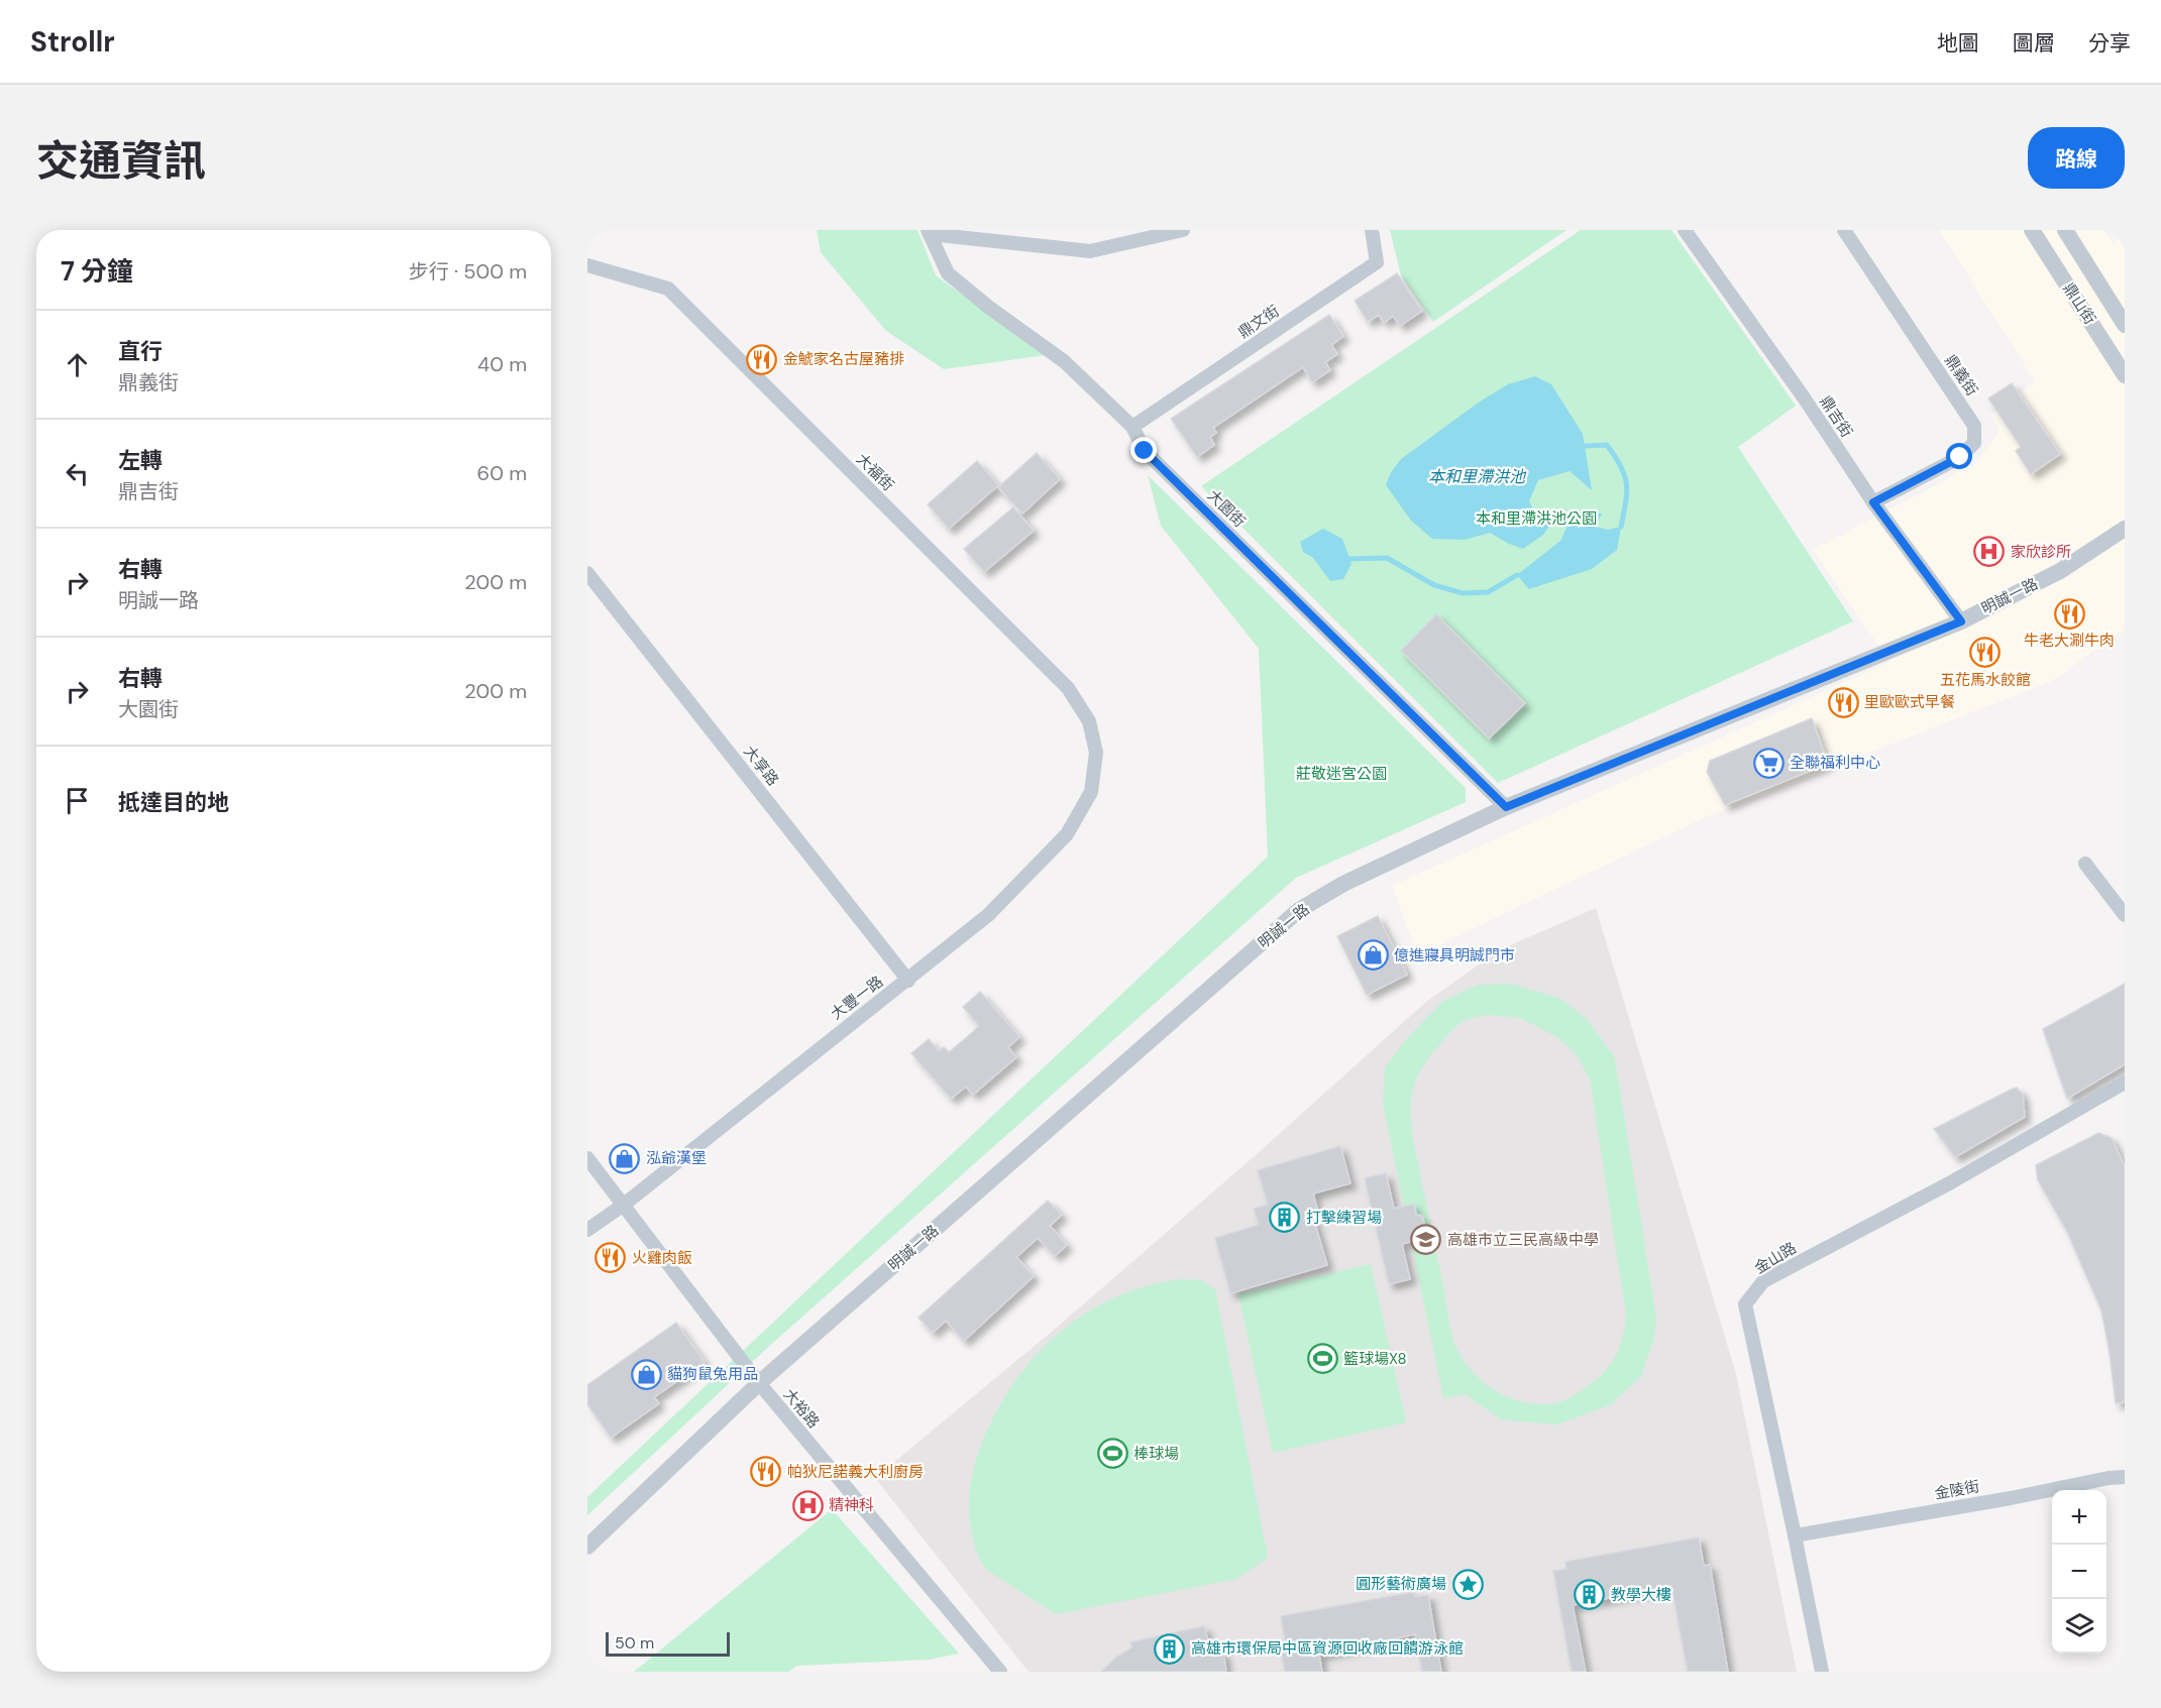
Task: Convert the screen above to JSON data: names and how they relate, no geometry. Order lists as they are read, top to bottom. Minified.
{"streets":{"street":["鼎山街","鼎文街","鼎義街","鼎吉街","大福街","大園街","明誠一路","大享路","大豐一路","金山路","大裕路","金陵街"]},"crossings":[["鼎文街","大園街"],["鼎義街","鼎吉街"],["鼎吉街","明誠一路"],["大福街","大豐一路"],["大園街","明誠一路"],["明誠一路","大裕路"],["大享路","大豐一路"],["大豐一路","大裕路"],["金山路","金陵街"]],"water":["本和里滯洪池"],"parks":["本和里滯洪池公園","莊敬迷宮公園"],"places":{"restaurant":["金鯱家名古屋豬排","牛老大涮牛肉","五花馬水餃館","里歐歐式早餐","火雞肉飯","帕狄尼諾義大利廚房"],"hospital":["家欣診所","精神科"],"supermarket":["全聯福利中心"],"shop":["億進寢具明誠門市","泓爺漢堡","貓狗鼠兔用品"],"building":["打擊練習場","教學大樓","高雄市環保局中區資源回收廠回饋游泳館"],"school or university":["高雄市立三民高級中學"],"sports":["籃球場X8","棒球場"],"place":["圓形藝術廣場"]},"scale_bar":"50 m","page":{"header":"Strollr","nav":["地圖","圖層","分享"],"title":"交通資訊","buttons":"路線","heading":["7 分鐘","步行 · 500 m"],"list":[["直行","鼎義街","40 m"],["左轉","鼎吉街","60 m"],["右轉","明誠一路","200 m"],["右轉","大園街","200 m"],"抵達目的地"],"map_buttons":["+","−"],"scale":"50 m"}}
